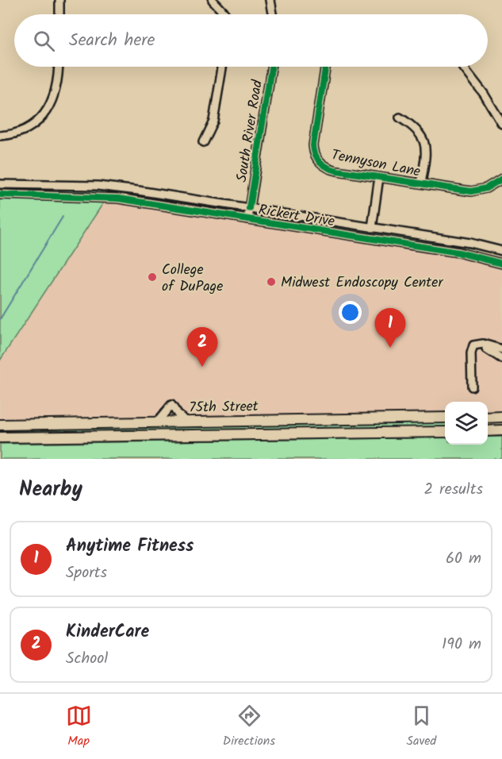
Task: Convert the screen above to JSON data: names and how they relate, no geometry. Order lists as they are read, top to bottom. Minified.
{"streets":{"main road":["75th Street"],"street":["South River Road","Tennyson Lane","Rickert Drive"]},"crossings":[["South River Road","Rickert Drive"]],"places":["College of DuPage","Midwest Endoscopy Center"],"page":{"search":"Search here","pins":["1","2"],"heading":["Nearby","2 results"],"list":[{"mark":"1","name":"Anytime Fitness","note":"Sports","value":"60 m"},{"mark":"2","name":"KinderCare","note":"School","value":"190 m"}],"nav":["Map","Directions","Saved"]}}
